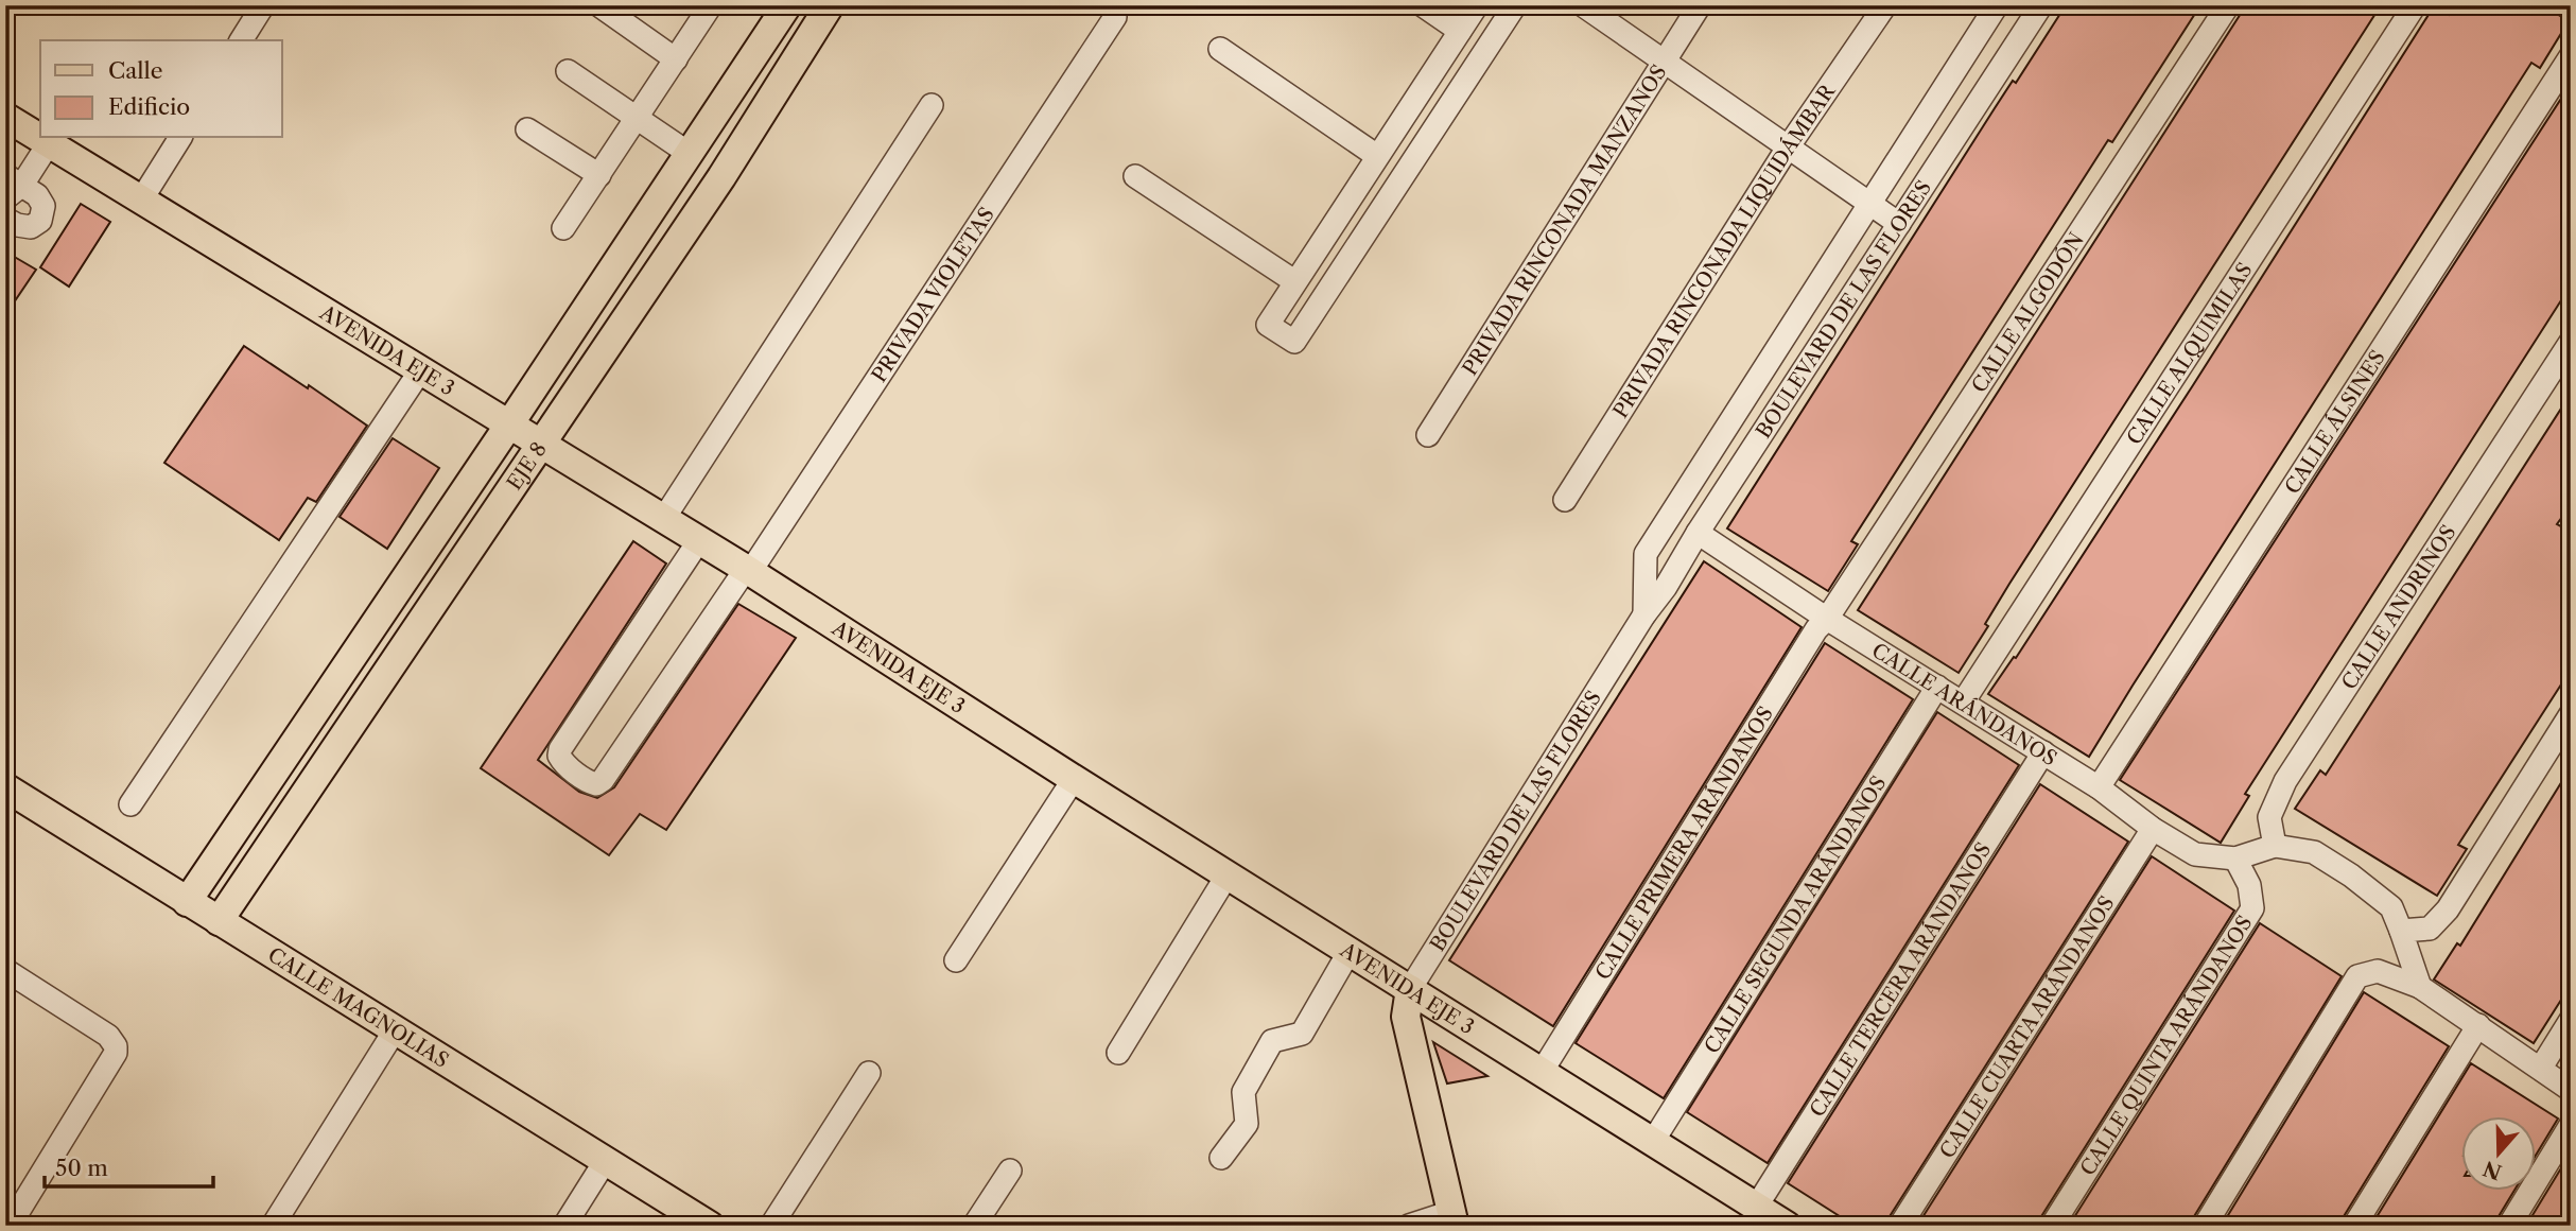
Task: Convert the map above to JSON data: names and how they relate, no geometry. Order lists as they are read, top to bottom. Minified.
{"streets":{"main road":["AVENIDA EJE 3","EJE 8","CALLE MAGNOLIAS"],"street":["PRIVADA RINCONADA MANZANOS","PRIVADA RINCONADA LIQUIDÁMBAR","PRIVADA VIOLETAS","BOULEVARD DE LAS FLORES","CALLE ALGODÓN","CALLE ALQUIMILAS","CALLE ÁLSINES","CALLE ANDRINOS","CALLE ARÁNDANOS","CALLE PRIMERA ARÁNDANOS","CALLE SEGUNDA ARÁNDANOS","CALLE TERCERA ARÁNDANOS","CALLE CUARTA ARÁNDANOS","CALLE QUINTA ARÁNDANOS"]},"crossings":[["PRIVADA VIOLETAS","AVENIDA EJE 3"],["BOULEVARD DE LAS FLORES","AVENIDA EJE 3"],["BOULEVARD DE LAS FLORES","CALLE ARÁNDANOS"],["CALLE ALGODÓN","CALLE ARÁNDANOS"],["CALLE ALGODÓN","CALLE PRIMERA ARÁNDANOS"],["AVENIDA EJE 3","EJE 8"],["AVENIDA EJE 3","CALLE PRIMERA ARÁNDANOS"],["AVENIDA EJE 3","CALLE SEGUNDA ARÁNDANOS"],["AVENIDA EJE 3","CALLE TERCERA ARÁNDANOS"],["CALLE ALQUIMILAS","CALLE ARÁNDANOS"],["CALLE ÁLSINES","CALLE ARÁNDANOS"],["EJE 8","CALLE MAGNOLIAS"],["CALLE ARÁNDANOS","CALLE PRIMERA ARÁNDANOS"],["CALLE ARÁNDANOS","CALLE SEGUNDA ARÁNDANOS"],["CALLE ARÁNDANOS","CALLE TERCERA ARÁNDANOS"],["CALLE ARÁNDANOS","CALLE CUARTA ARÁNDANOS"],["CALLE ARÁNDANOS","CALLE QUINTA ARÁNDANOS"]],"legend":["Calle","Edificio"],"scale_bar":"50 m","north":"bottom"}
